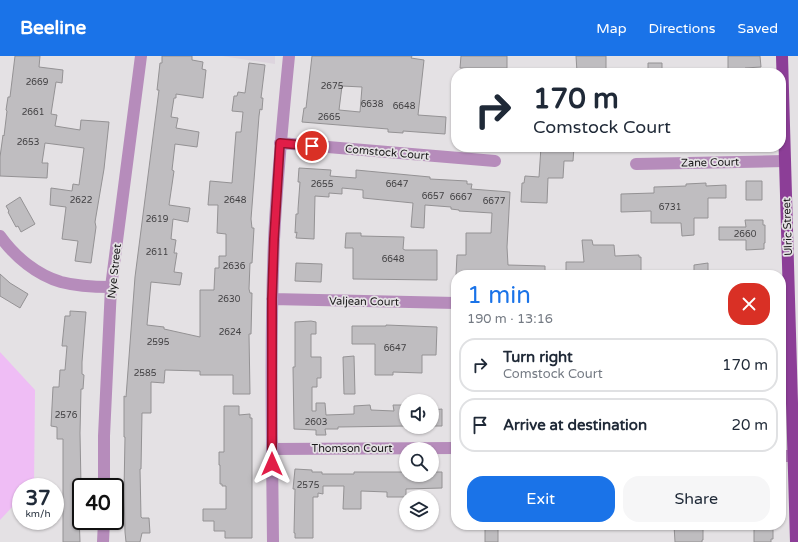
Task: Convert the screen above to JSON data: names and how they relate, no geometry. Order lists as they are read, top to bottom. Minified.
{"streets":{"main road":["Ulric Street"],"street":["Comstock Court","Zane Court","Nye Street","Valjean Court","Thomson Court"]},"crossings":[["Zane Court","Ulric Street"]],"house_numbers":["2669","2675","6638","6648","2661","2665","2653","2655","6647","6657","6667","2622","2648","6677","6731","2619","2660","2611","6648","2636","2630","2624","2595","6647","2585","2576","2603","2575"],"page":{"header":"Beeline","nav":["Map","Directions","Saved"],"turn":["170 m","Comstock Court"],"heading":["1 min","190 m · 13:16"],"list":[{"name":"Turn right","note":"Comstock Court","value":"170 m"},{"name":"Arrive at destination","value":"20 m"}],"buttons":["Exit","Share"],"speed":"37 km/h","limit":"40"}}
